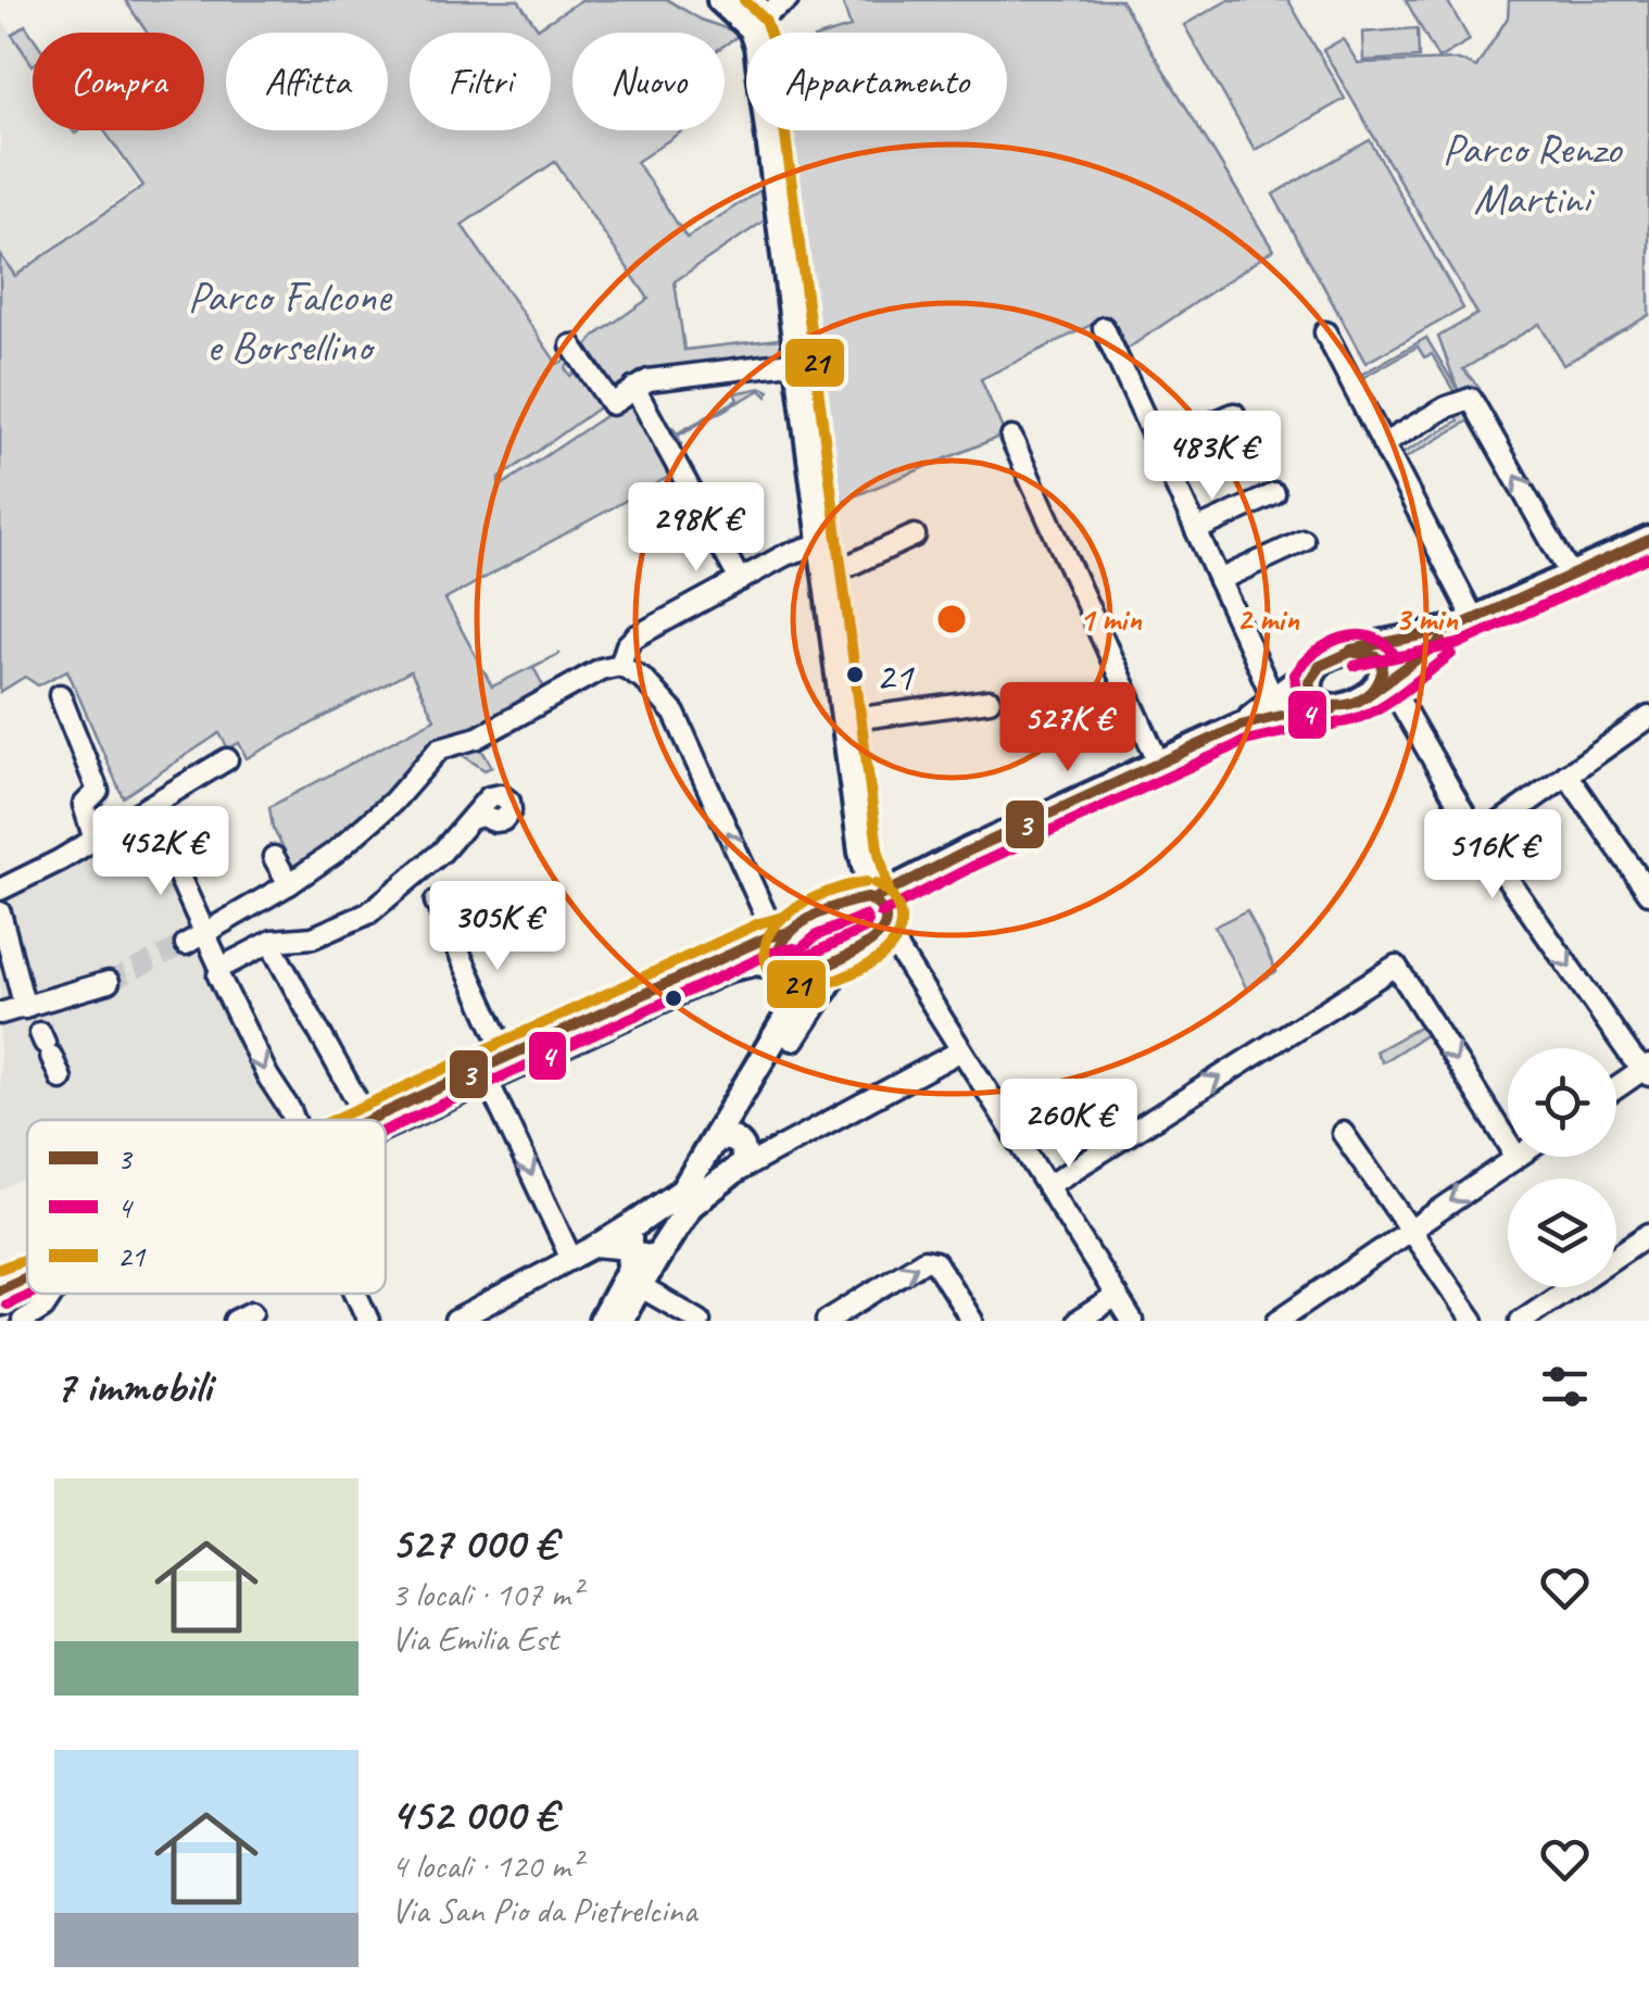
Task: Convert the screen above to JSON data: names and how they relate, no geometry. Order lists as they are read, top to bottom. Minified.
{"parks":["Parco Renzo Martini","Parco Falcone e Borsellino"],"places":["21"],"lines":["transit line 21","transit line 3","transit line 4"],"legend":["3","4","21"],"page":{"chip":["Compra","Affitta","Filtri","Nuovo","Appartamento"],"price":["483K €","298K €","527K €","452K €","516K €","305K €","260K €"],"heading":"7 immobili","list":[{"name":"527 000 €","note":"3 locali · 107 m² · Via Emilia Est"},{"name":"452 000 €","note":"4 locali · 120 m² · Via San Pio da Pietrelcina"}]},"rings":["1 min","2 min","3 min"]}
